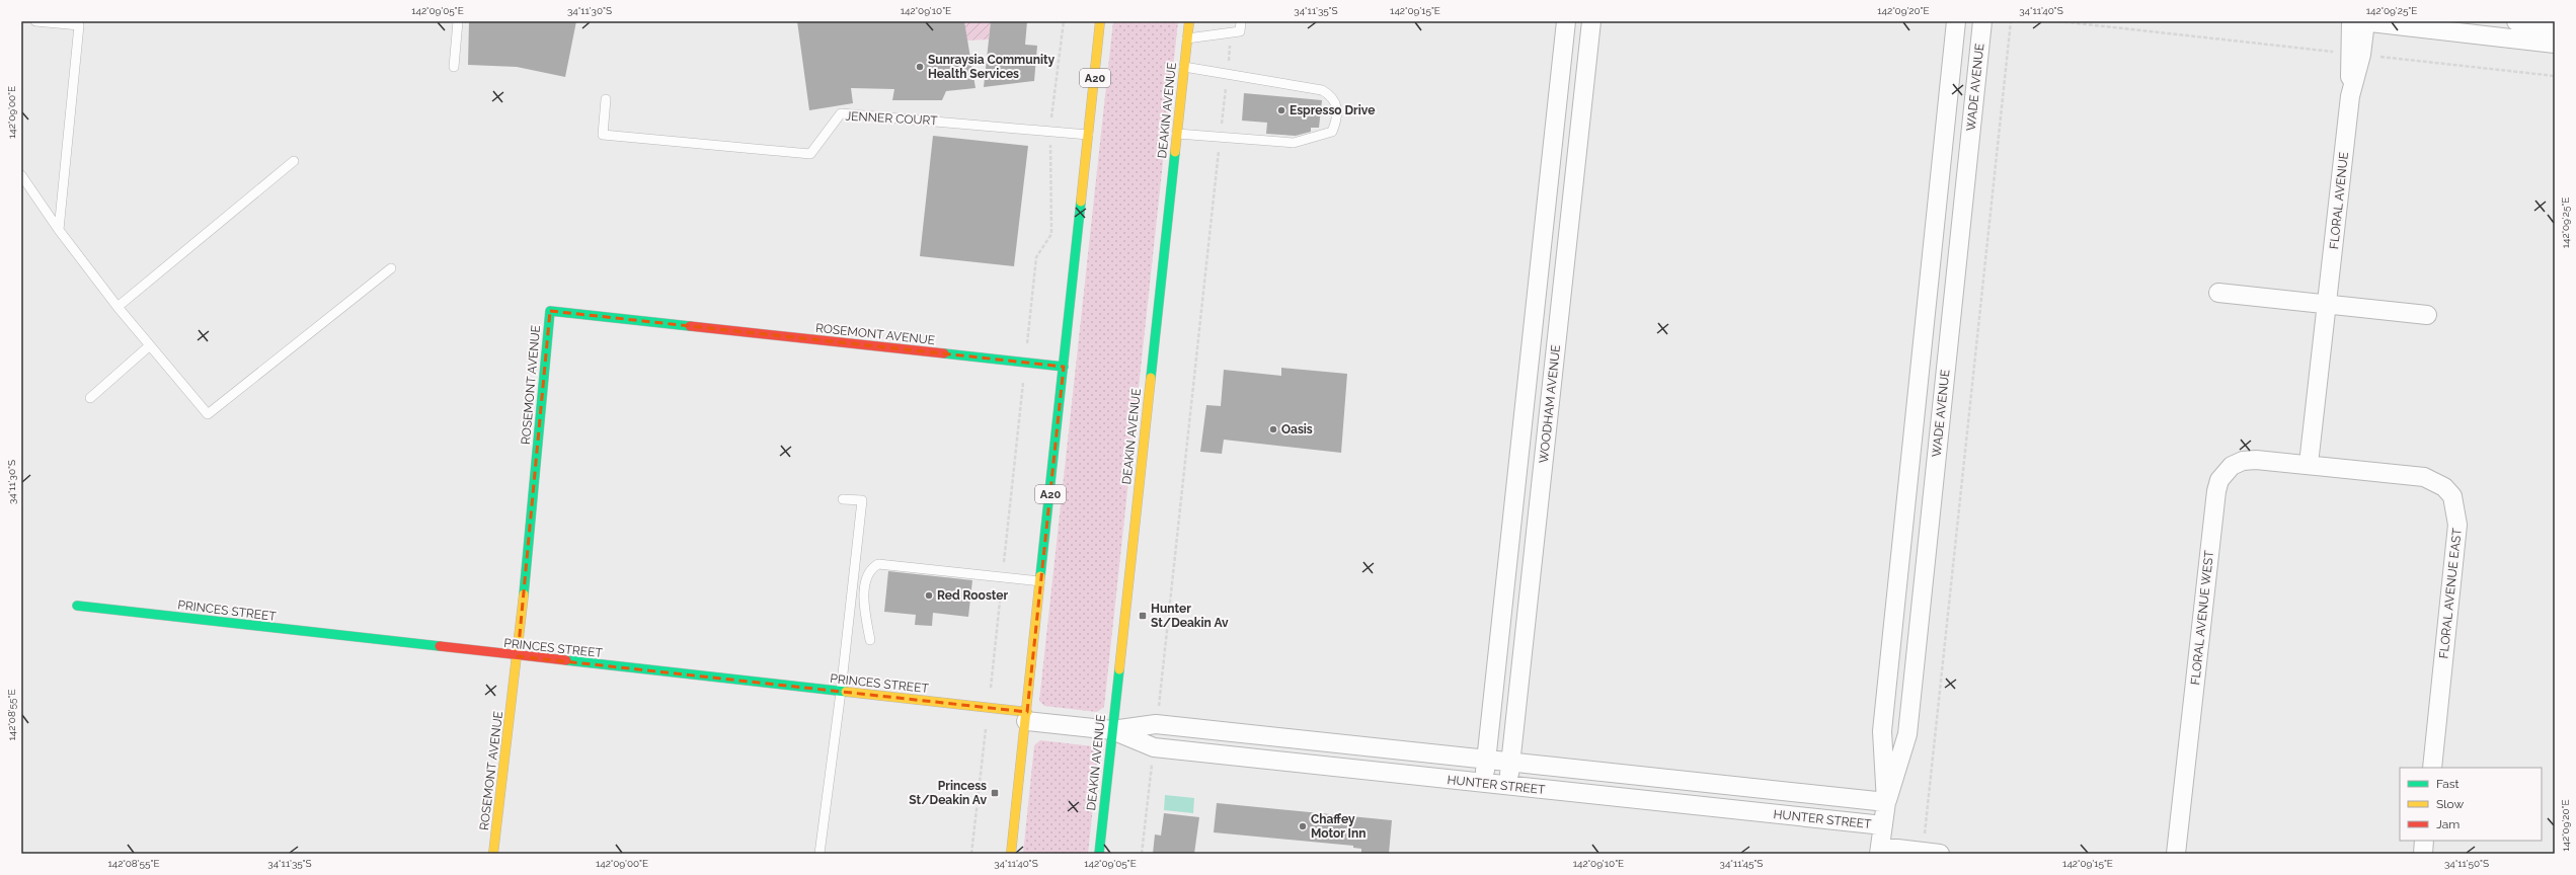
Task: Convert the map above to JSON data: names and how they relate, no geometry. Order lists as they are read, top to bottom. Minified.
{"streets":{"main road":["A20","DEAKIN AVENUE","ROSEMONT AVENUE","PRINCES STREET"],"street":["WADE AVENUE","FLORAL AVENUE","WOODHAM AVENUE","FLORAL AVENUE EAST","FLORAL AVENUE WEST","HUNTER STREET"],"lane":["JENNER COURT"]},"crossings":[["A20","JENNER COURT"],["A20","ROSEMONT AVENUE"],["A20","PRINCES STREET"],["A20","HUNTER STREET"],["WADE AVENUE","HUNTER STREET"],["DEAKIN AVENUE","HUNTER STREET"],["FLORAL AVENUE","FLORAL AVENUE EAST"],["FLORAL AVENUE","FLORAL AVENUE WEST"],["ROSEMONT AVENUE","PRINCES STREET"],["WOODHAM AVENUE","HUNTER STREET"],["FLORAL AVENUE EAST","FLORAL AVENUE WEST"],["PRINCES STREET","HUNTER STREET"]],"places":{"other":["Sunraysia Community Health Services","Espresso Drive","Oasis","Red Rooster","Chaffey Motor Inn"],"transit":["Hunter St/Deakin Av","Princess St/Deakin Av"]},"legend":["Fast","Slow","Jam"],"coordinates":["142°09'05\"E","34°11'30\"S","142°09'10\"E","34°11'35\"S","142°09'15\"E","142°09'20\"E","34°11'40\"S","142°09'25\"E","142°09'00\"E","142°08'55\"E","34°11'45\"S","34°11'50\"S"]}
